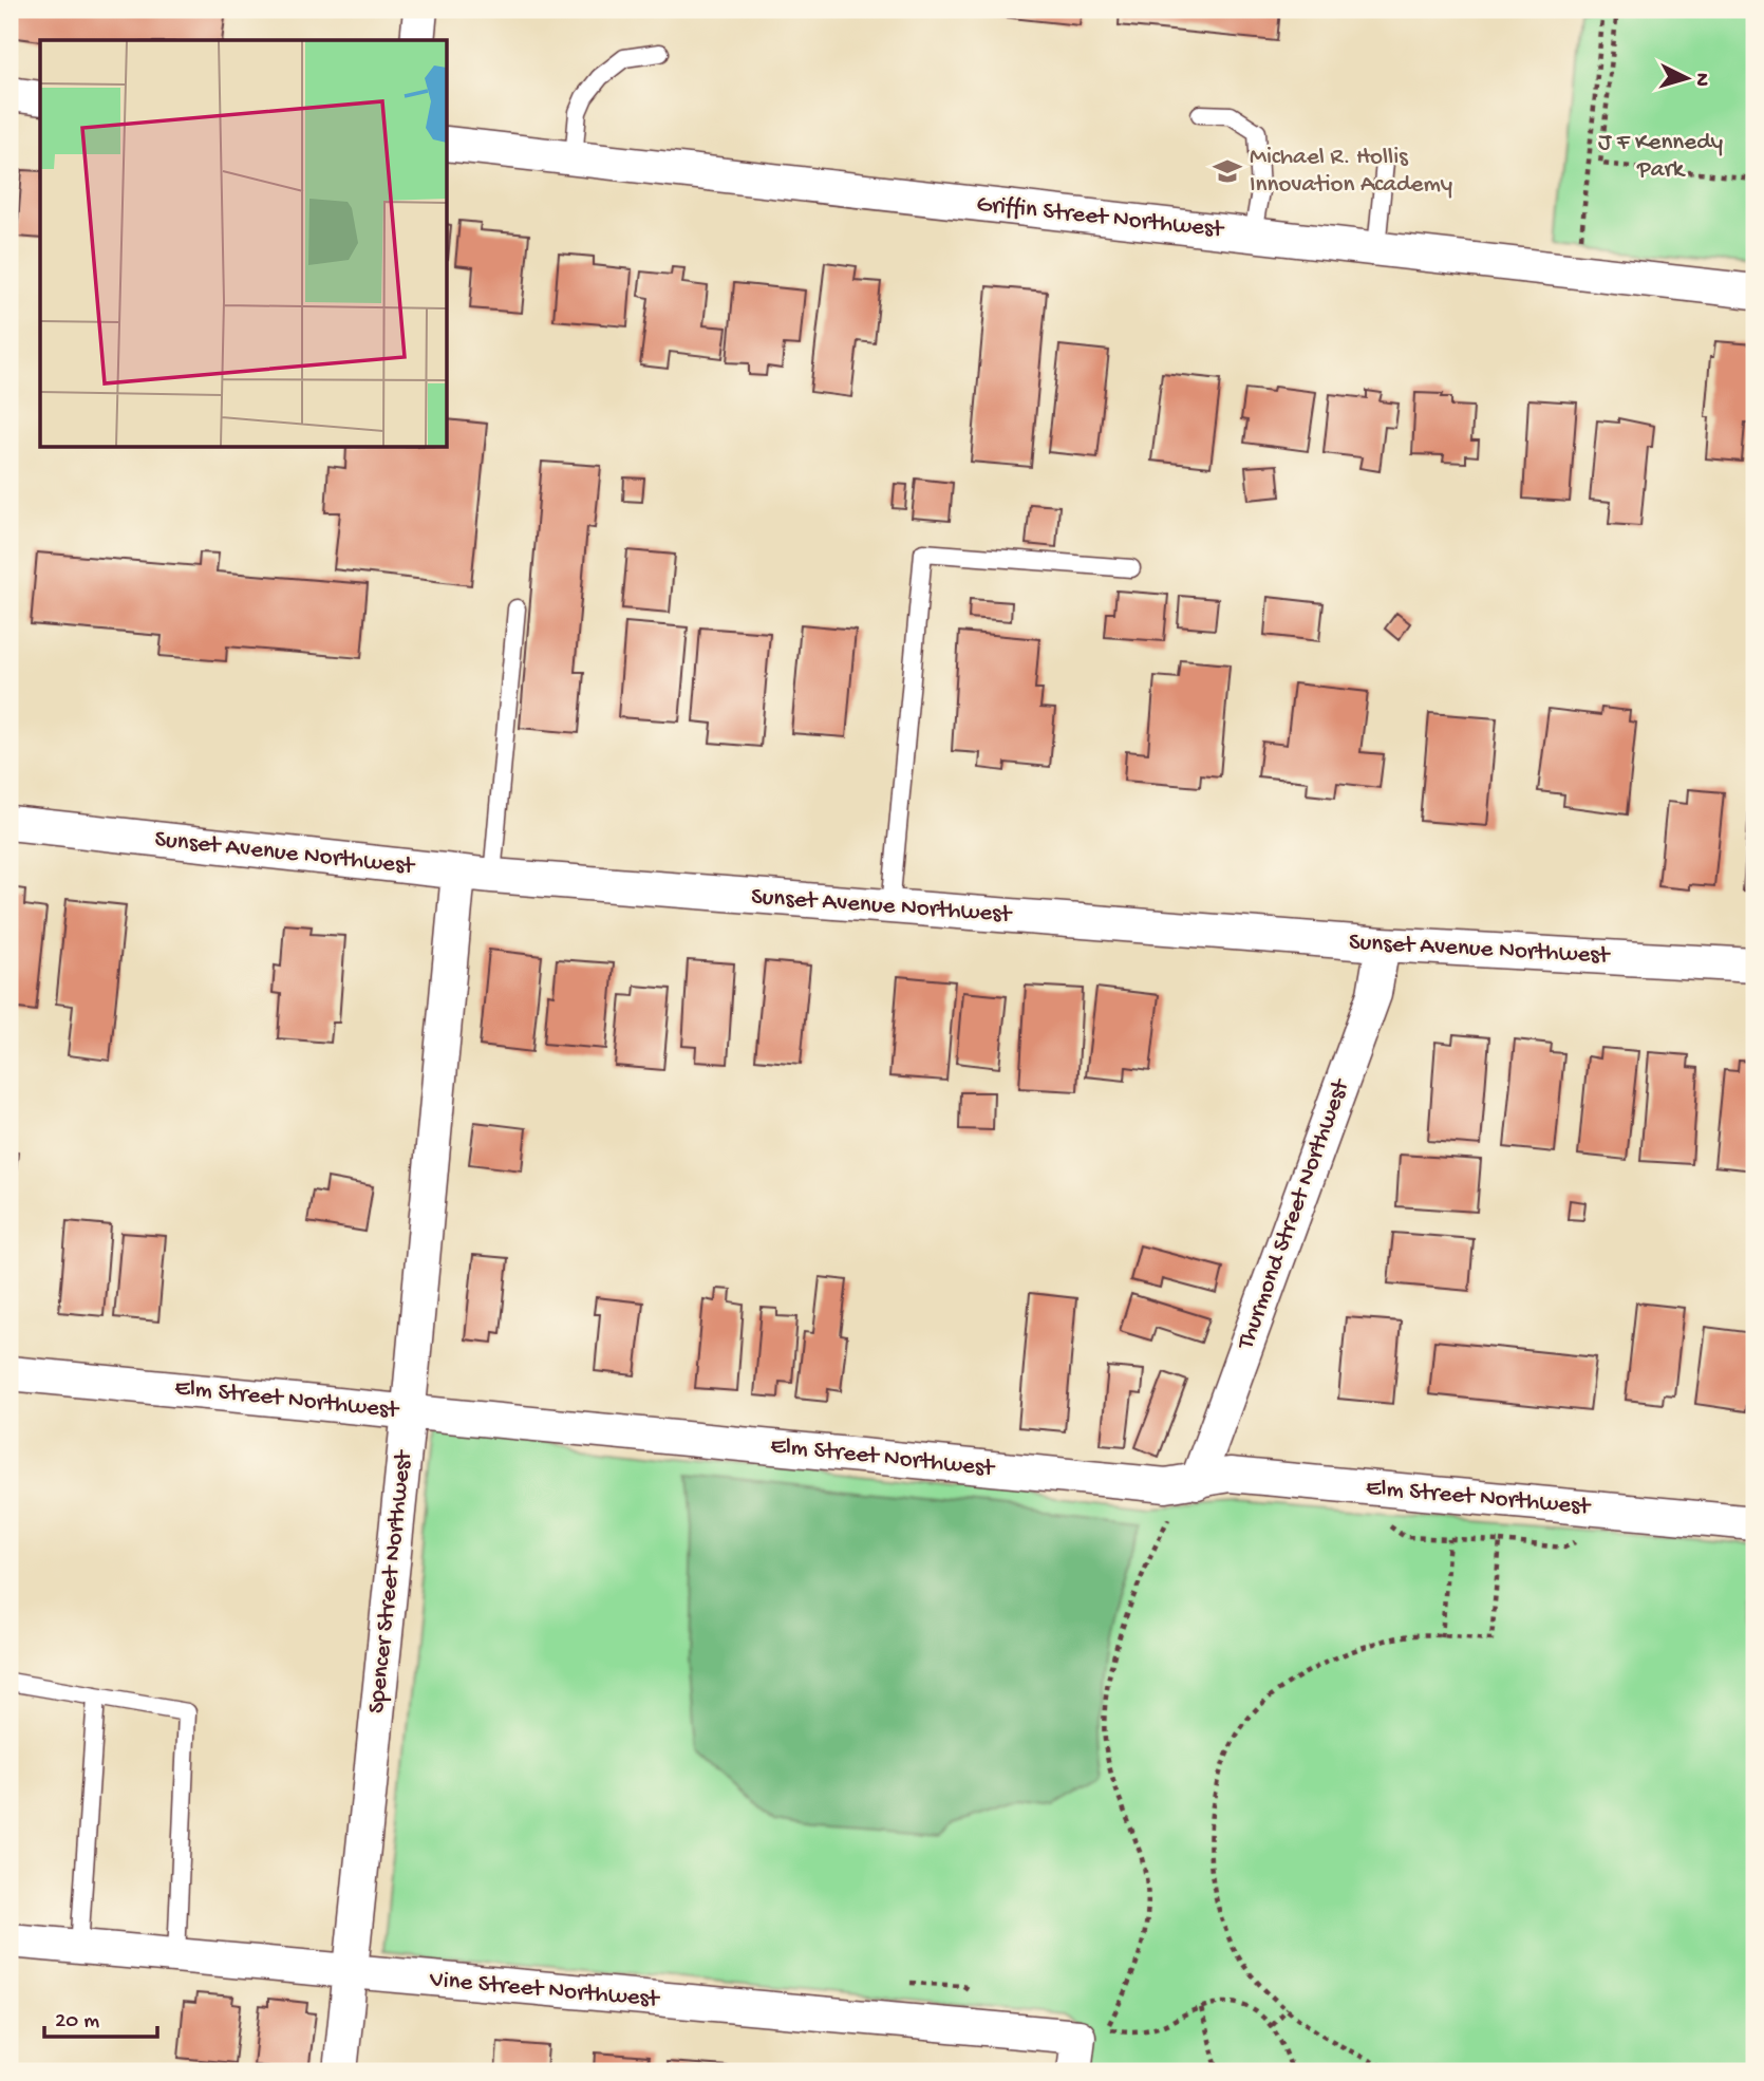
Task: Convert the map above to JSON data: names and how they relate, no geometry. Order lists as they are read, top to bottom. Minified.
{"streets":{"street":["Griffin Street Northwest","Sunset Avenue Northwest","Thurmond Street Northwest","Elm Street Northwest","Spencer Street Northwest","Vine Street Northwest"]},"crossings":[["Sunset Avenue Northwest","Thurmond Street Northwest"],["Sunset Avenue Northwest","Spencer Street Northwest"],["Thurmond Street Northwest","Elm Street Northwest"],["Elm Street Northwest","Spencer Street Northwest"],["Spencer Street Northwest","Vine Street Northwest"]],"parks":["J F Kennedy Park"],"places":{"school or university":["Michael R. Hollis Innovation Academy"]},"scale_bar":"20 m","north":"right"}
